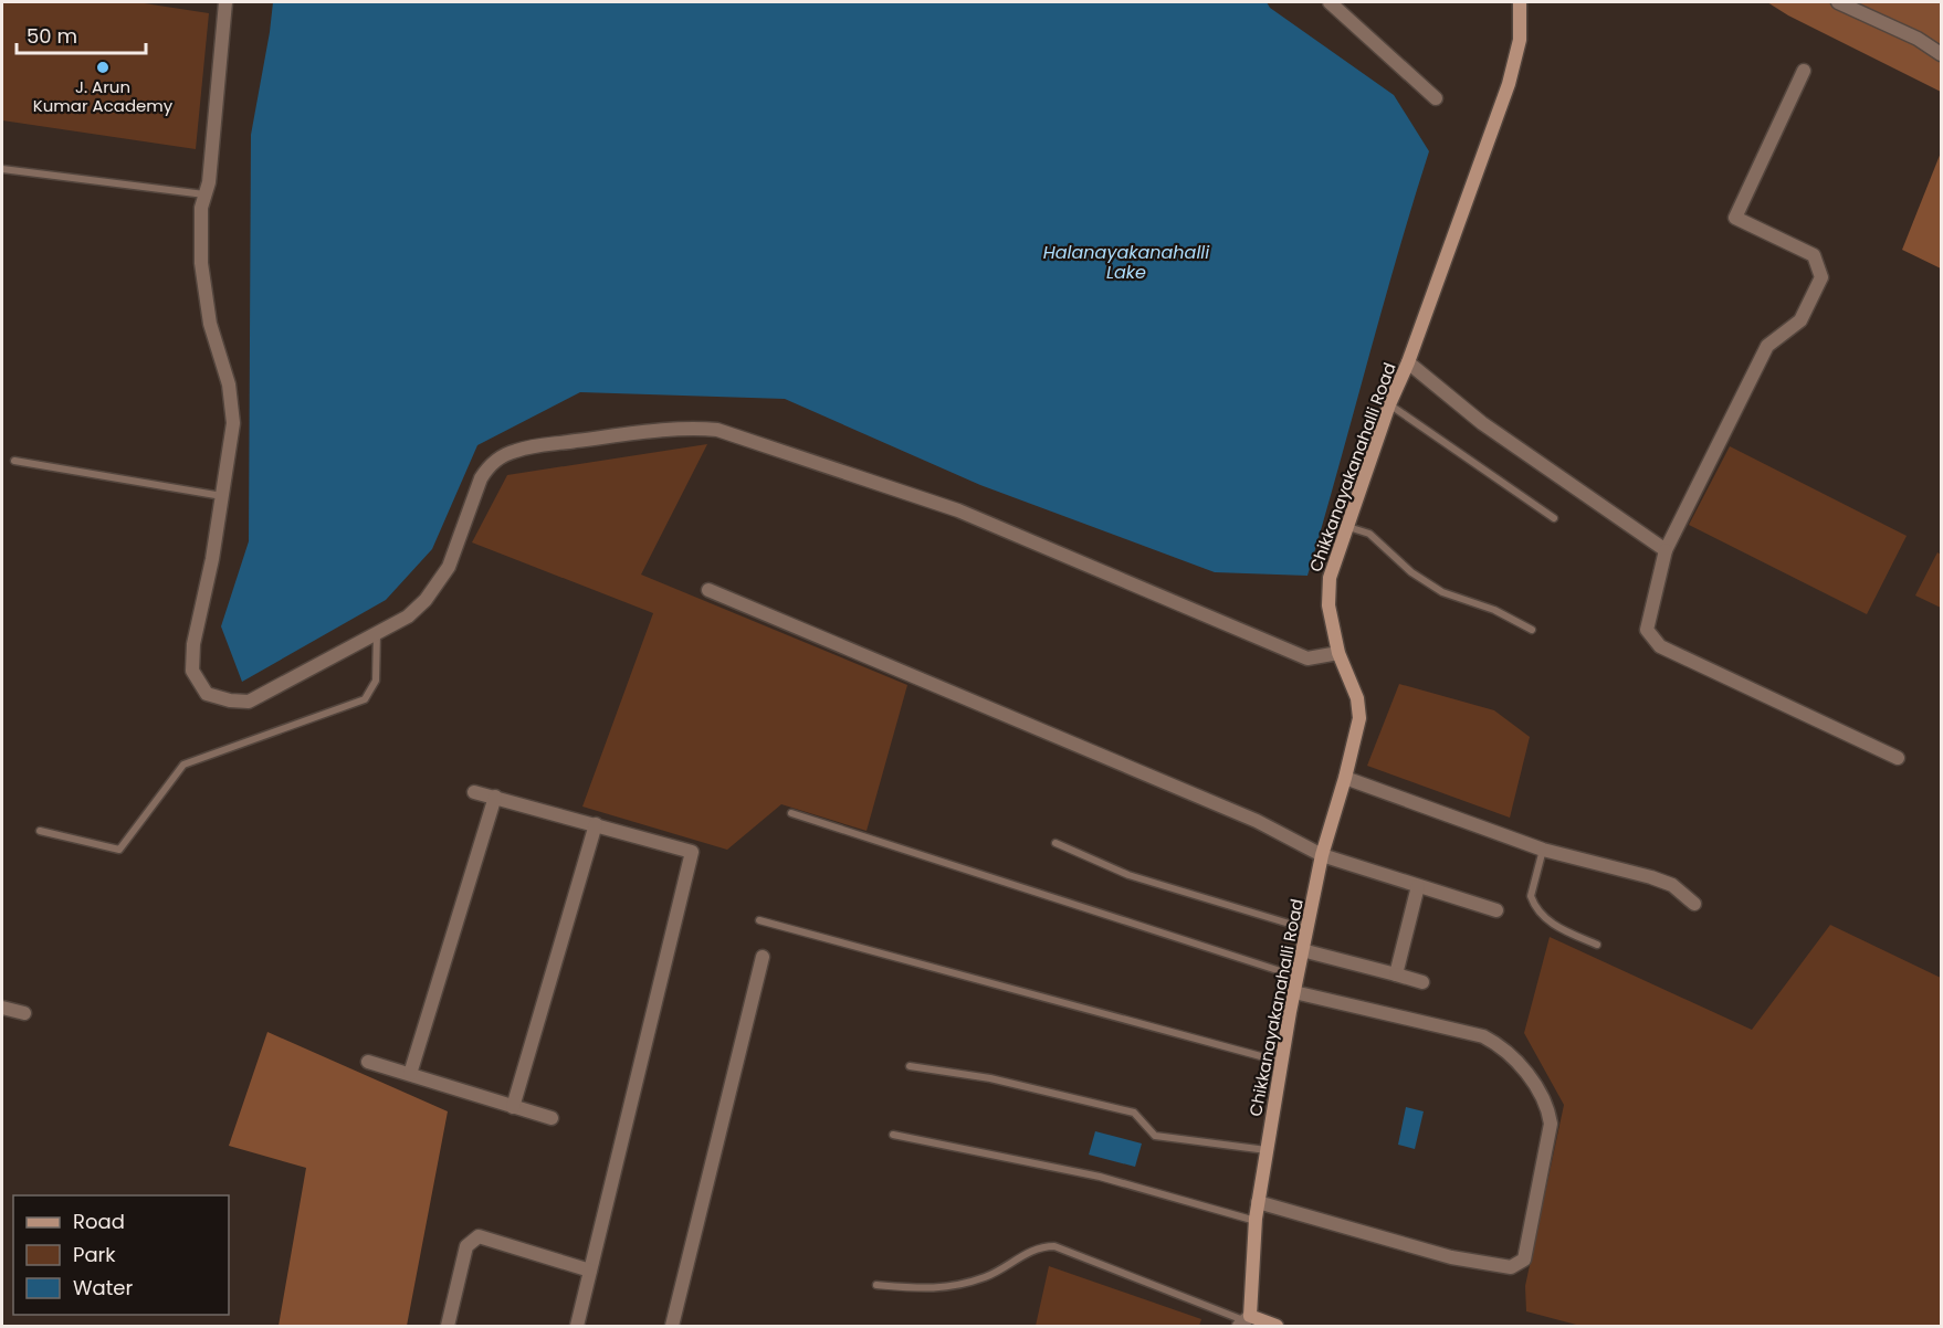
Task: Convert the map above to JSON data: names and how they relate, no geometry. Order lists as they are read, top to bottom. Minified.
{"streets":{"main road":["Chikkanayakanahalli Road"]},"water":["Halanayakanahalli Lake"],"places":["J. Arun Kumar Academy"],"legend":["Road","Park","Water"],"scale_bar":"50 m"}
